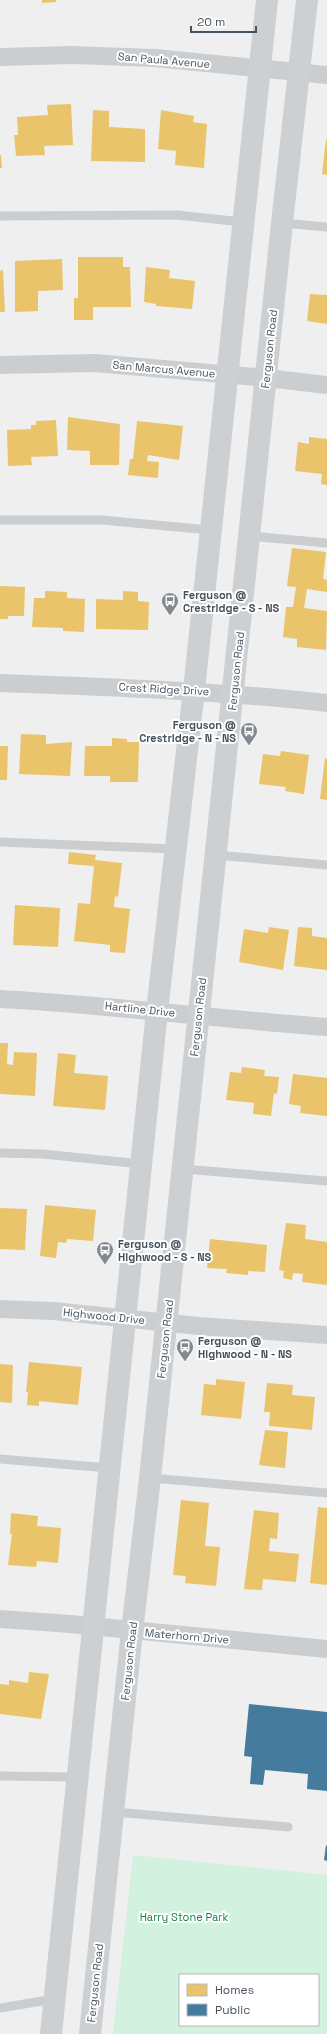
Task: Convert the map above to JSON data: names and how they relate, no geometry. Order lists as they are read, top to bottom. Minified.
{"streets":{"main road":["Ferguson Road"],"street":["San Paula Avenue","San Marcus Avenue","Crest Ridge Drive","Hartline Drive","Highwood Drive","Materhorn Drive"]},"crossings":[["San Paula Avenue","Ferguson Road"],["Ferguson Road","San Marcus Avenue"],["Ferguson Road","Crest Ridge Drive"],["Ferguson Road","Hartline Drive"],["Ferguson Road","Highwood Drive"],["Ferguson Road","Materhorn Drive"]],"parks":["Harry Stone Park"],"places":{"bus stop":["Ferguson @ Crestridge - S - NS","Ferguson @ Crestridge - N - NS","Ferguson @ Highwood - S - NS","Ferguson @ Highwood - N - NS"]},"legend":["Homes","Public"],"scale_bar":"20 m"}
